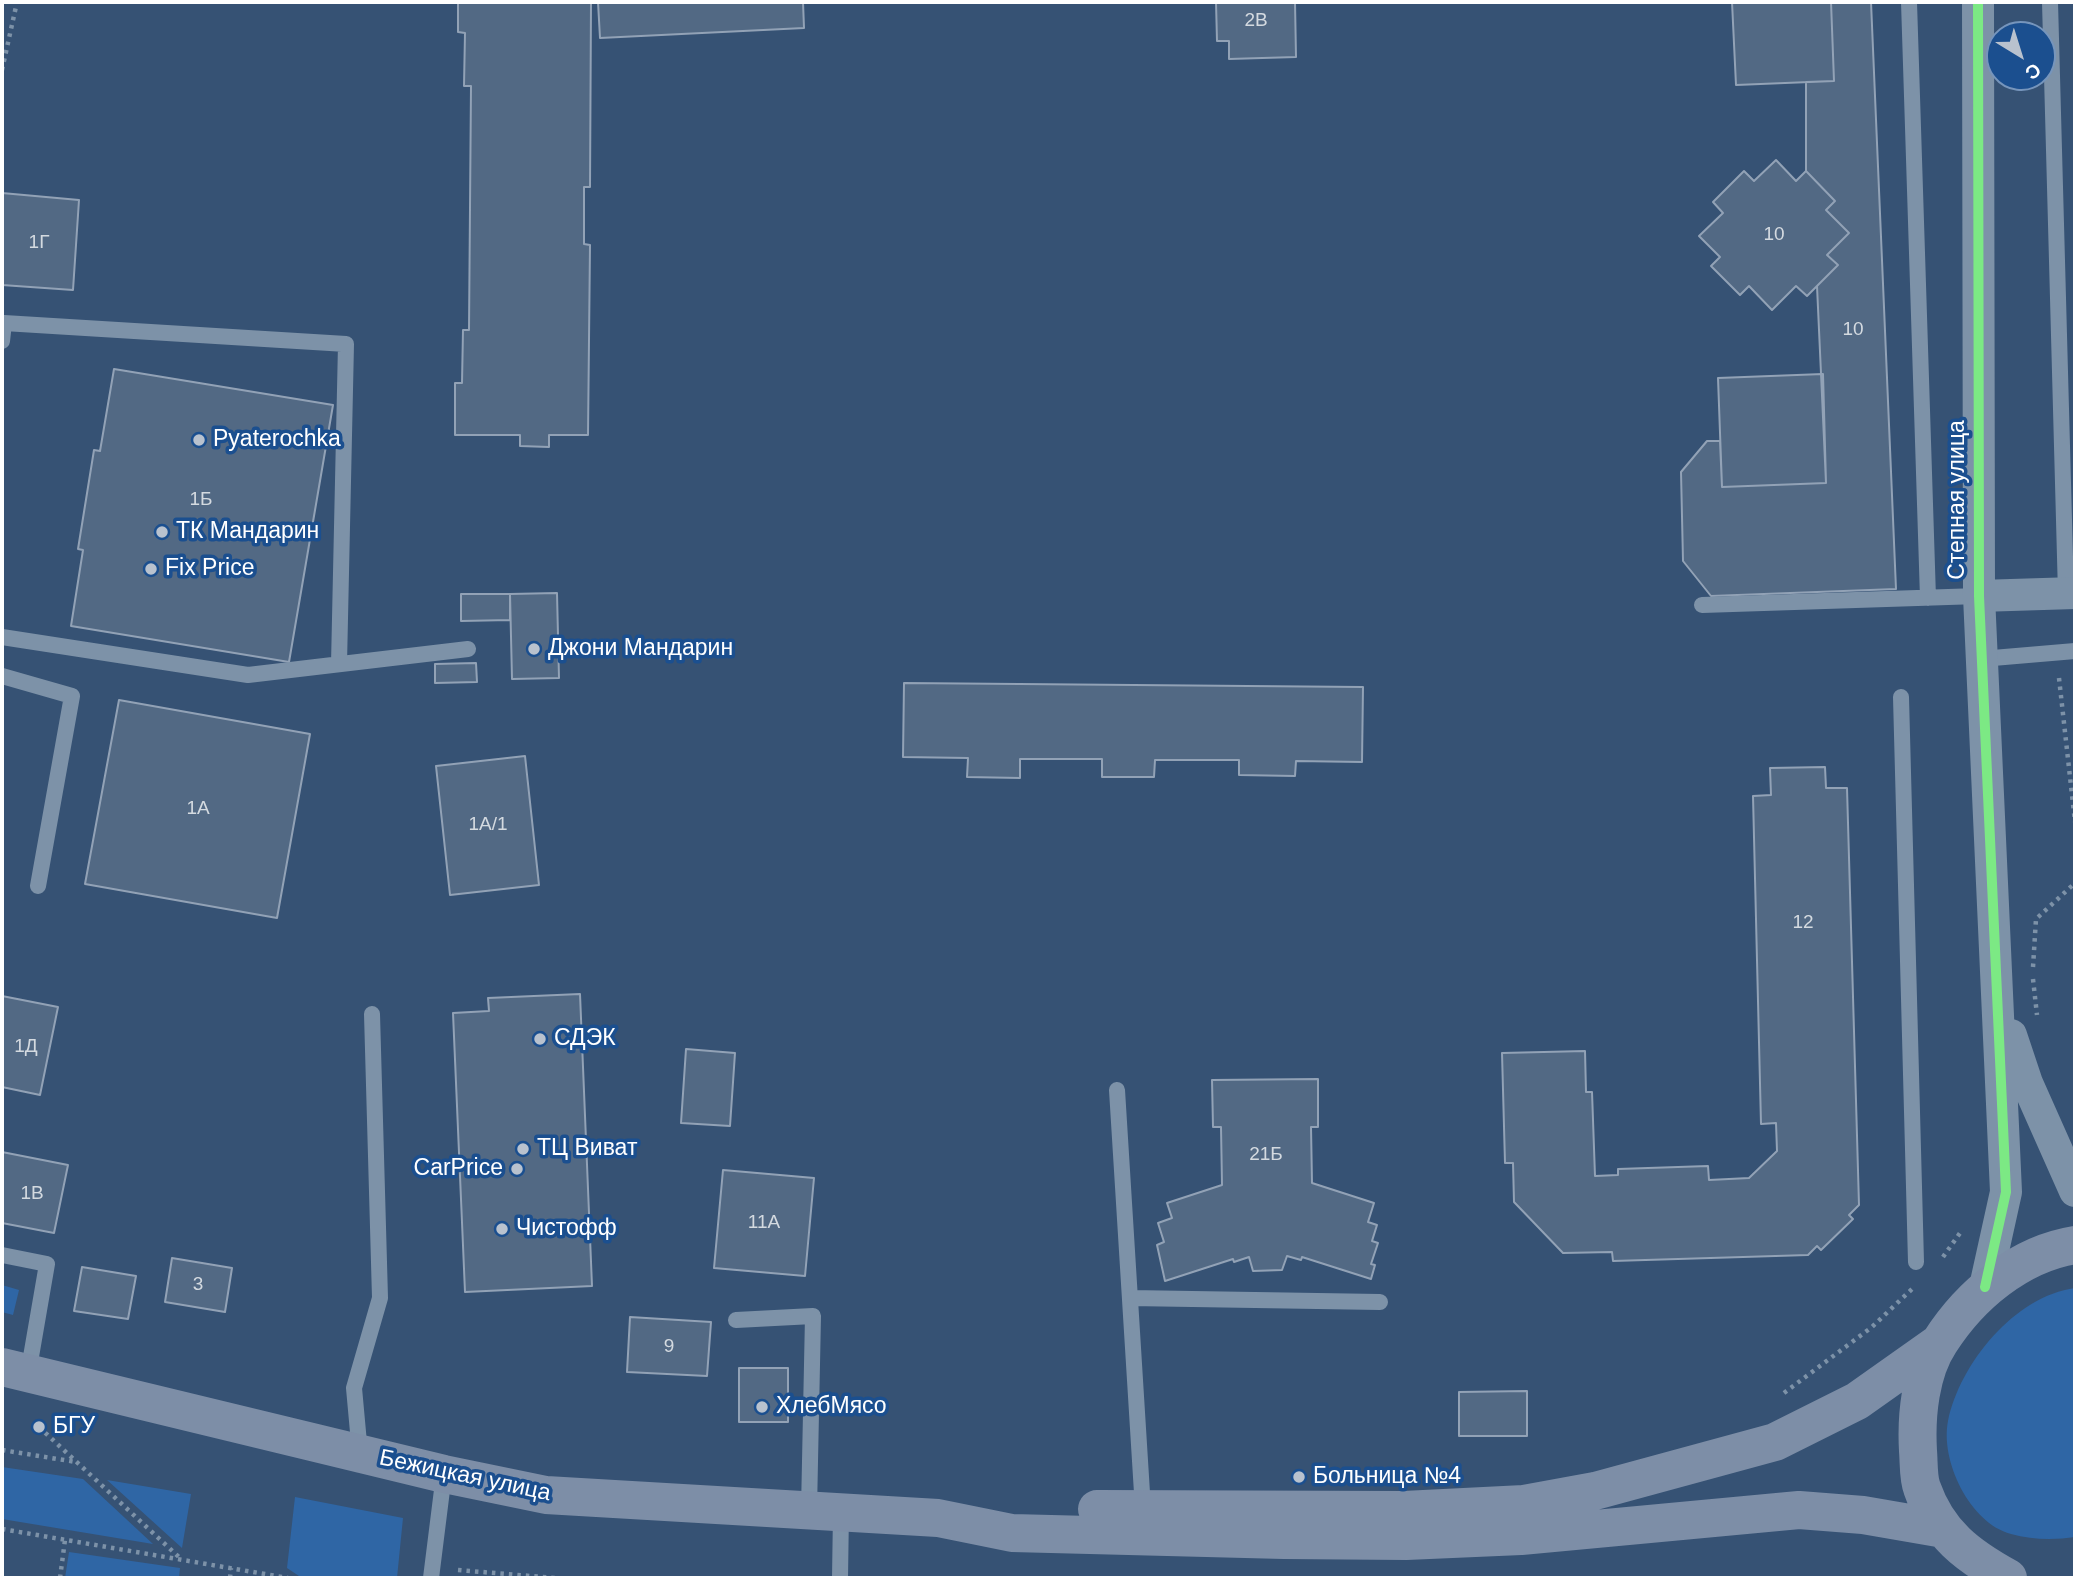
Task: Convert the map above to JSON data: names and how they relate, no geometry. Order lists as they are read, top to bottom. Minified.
{"streets":{"main road":["Бежицкая улица"],"street":["Степная улица"]},"places":["Pyaterochka","ТК Мандарин","Fix Price","Джони Мандарин","СДЭК","ТЦ Виват","CarPrice","Чистофф","ХлебМясо","БГУ","Больница №4"],"house_numbers":["2В","10","1Г","10","1Б","1А","1А/1","12","1Д","21Б","1В","11А","3","9"],"north":"bottom right"}
